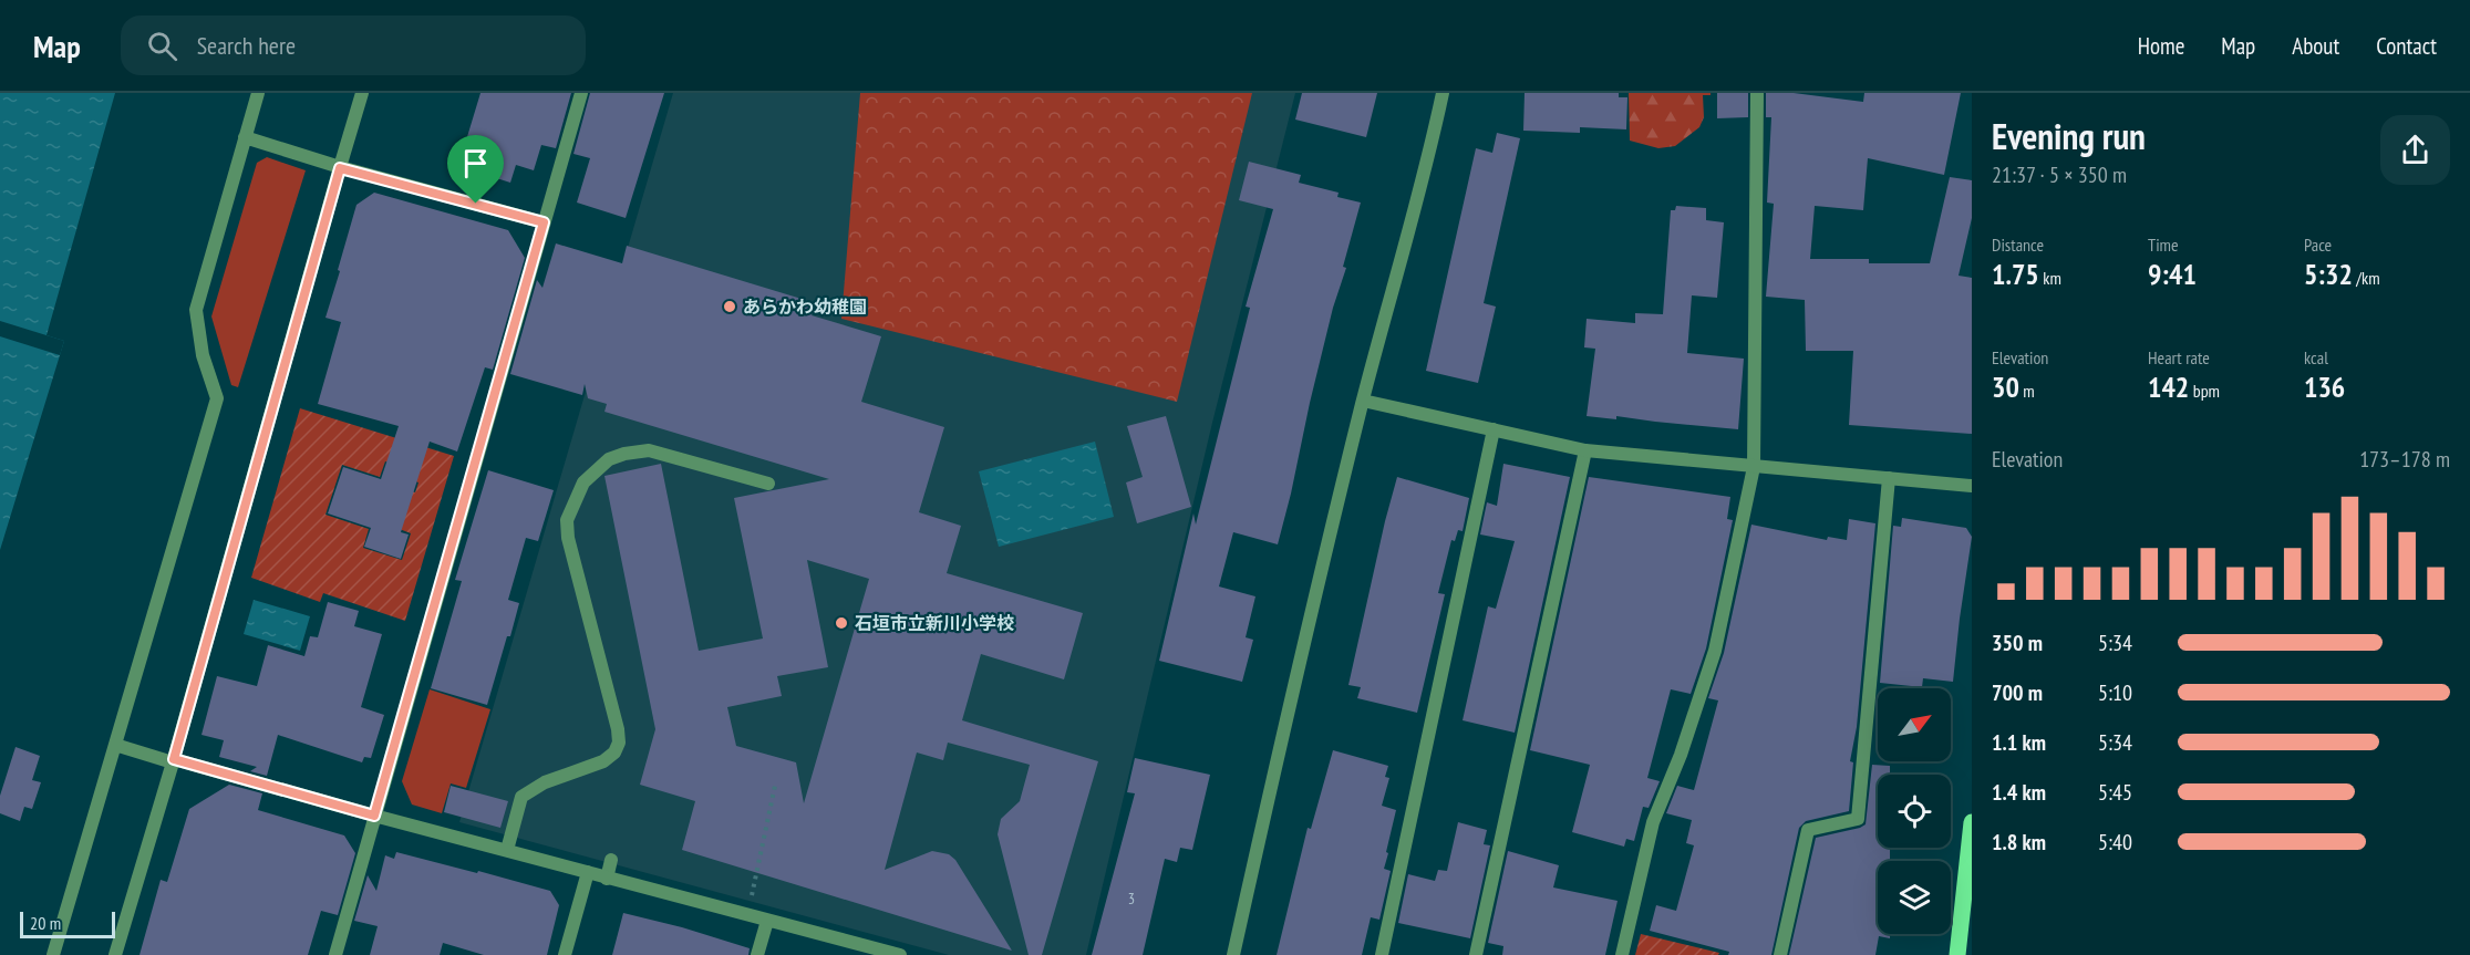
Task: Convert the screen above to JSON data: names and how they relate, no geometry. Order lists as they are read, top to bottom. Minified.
{"places":["あらかわ幼稚園","石垣市立新川小学校"],"house_numbers":["3"],"scale_bar":"20 m","north":"top right","page":{"header":"Map","search":"Search here","nav":["Home","Map","About","Contact"],"heading":["Evening run","21:37 · 5 × 350 m"],"stats":[["Distance","1.75 km"],["Time","9:41"],["Pace","5:32 /km"],["Elevation","30 m"],["Heart rate","142 bpm"],["kcal","136"]],"chart":["Elevation","173–178 m"],"list":[{"name":"350 m","note":"5:34"},{"name":"700 m","note":"5:10"},{"name":"1.1 km","note":"5:34"},{"name":"1.4 km","note":"5:45"},{"name":"1.8 km","note":"5:40"}],"scale":"20 m"}}
